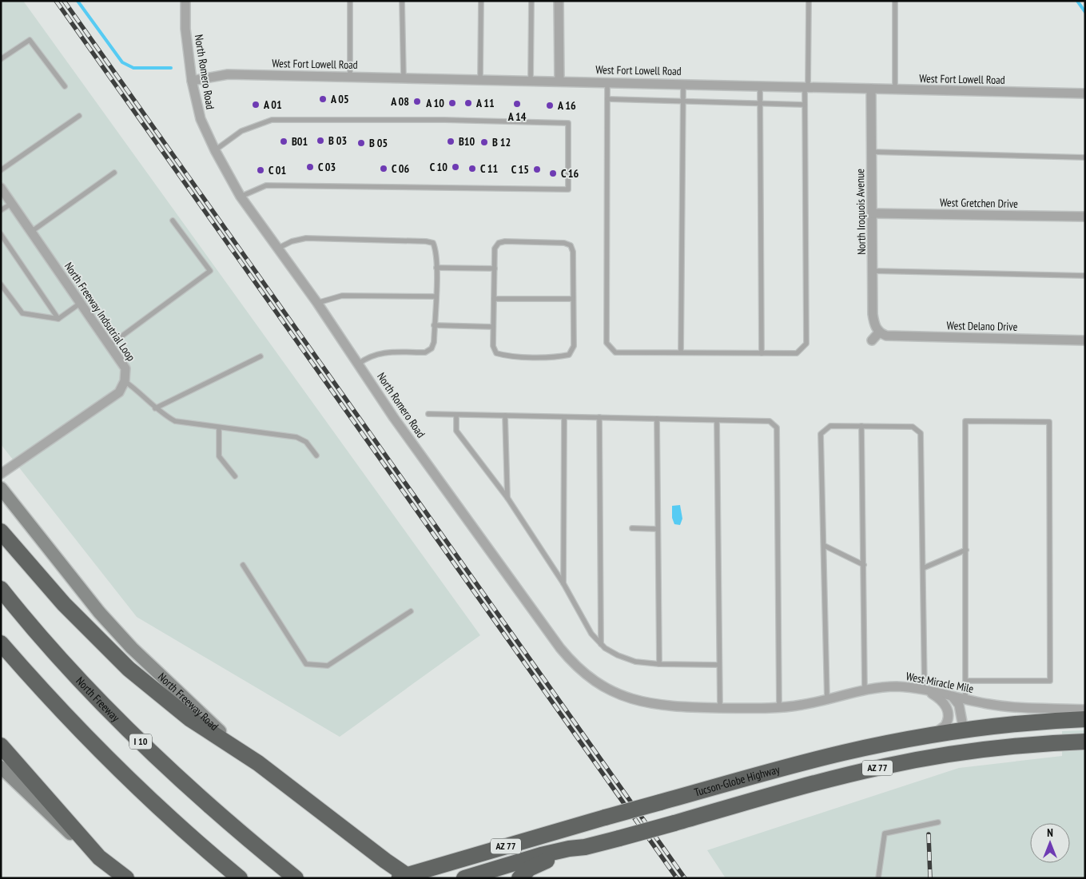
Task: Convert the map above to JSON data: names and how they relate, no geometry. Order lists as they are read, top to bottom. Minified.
{"streets":{"highway":["North Freeway","North Freeway Road","I 10","AZ 77","Tucson-Globe Highway"],"street":["West Fort Lowell Road","North Romero Road","West Gretchen Drive","North Iroquois Avenue","North Freeway Indsutrial Loop","West Delano Drive","West Miracle Mile"]},"crossings":[["West Fort Lowell Road","North Romero Road"],["West Fort Lowell Road","North Iroquois Avenue"],["North Romero Road","West Miracle Mile"],["West Gretchen Drive","North Iroquois Avenue"],["North Iroquois Avenue","West Delano Drive"],["North Freeway Road","Tucson-Globe Highway"]],"places":["A 05","A 08","A 10","A 11","A 14","A 01","A 16","B 03","B01","B10","B 12","B 05","C 03","C 10","C 06","C 11","C 15","C 01","C 16"],"north":"top"}
